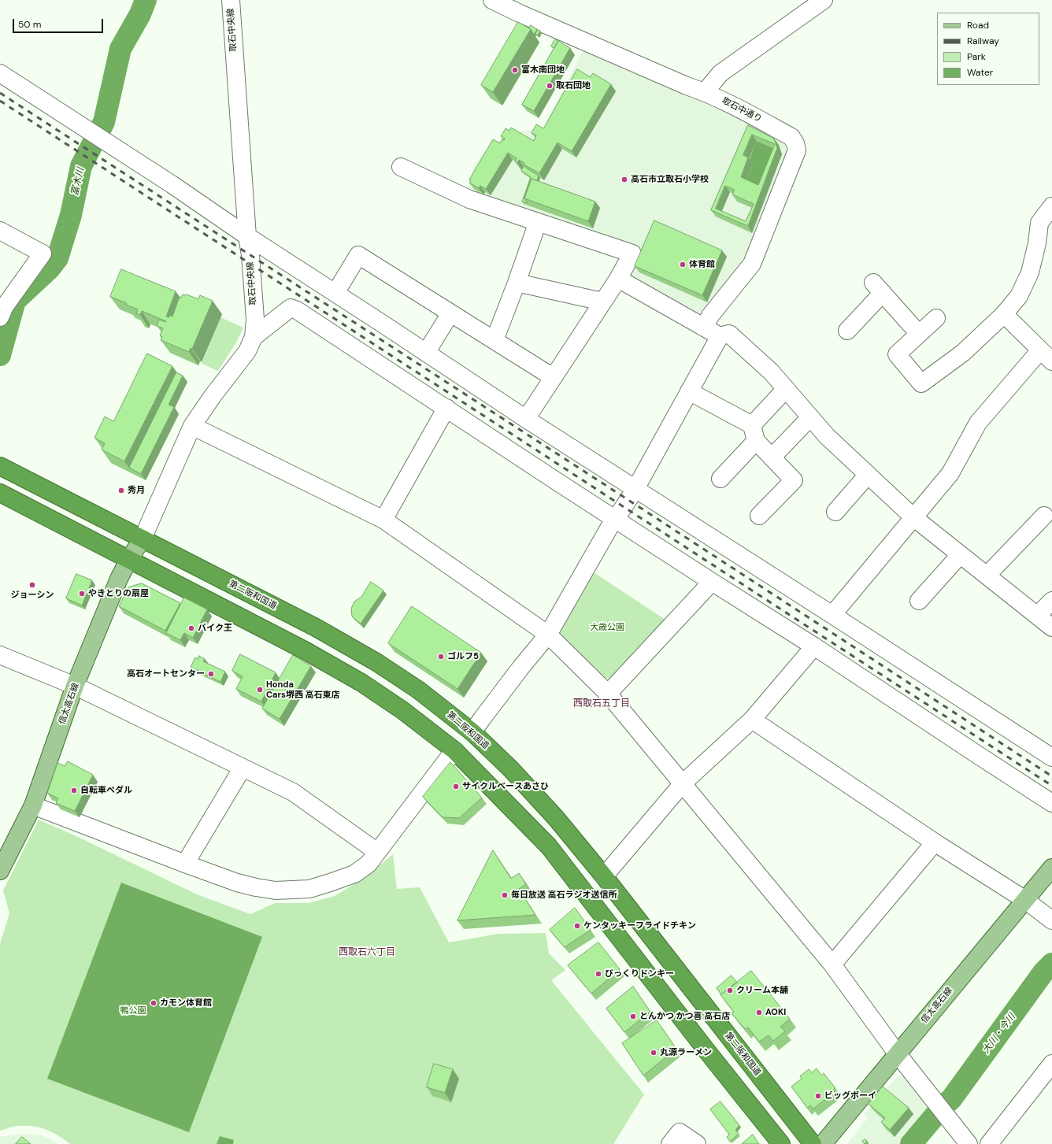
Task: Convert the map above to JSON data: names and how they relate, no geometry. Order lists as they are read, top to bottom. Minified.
{"streets":{"highway":["第二阪和国道"],"main road":["信太高石線"],"street":["取石中央線","取石中通り"]},"crossings":[["取石中央線","第二阪和国道"],["取石中央線","信太高石線"],["第二阪和国道","信太高石線"]],"districts":["西取石五丁目","西取石六丁目"],"water":["富木川","大川・今川"],"parks":["大歳公園","鴨公園"],"places":["富木南団地","取石団地","高石市立取石小学校","体育館","秀月","ジョーシン","やきとりの扇屋","バイク王","ゴルフ5","高石オートセンター","Honda Cars堺西 高石東店","サイクルベースあさひ","自転車ペダル","毎日放送 高石ラジオ送信所","ケンタッキーフライドチキン","びっくりドンキー","クリーム本舗","カモン体育館","AOKI","とんかつ かつ喜 高石店","丸源ラーメン","ビッグボーイ"],"legend":["Road","Railway","Park","Water"],"scale_bar":"50 m"}
